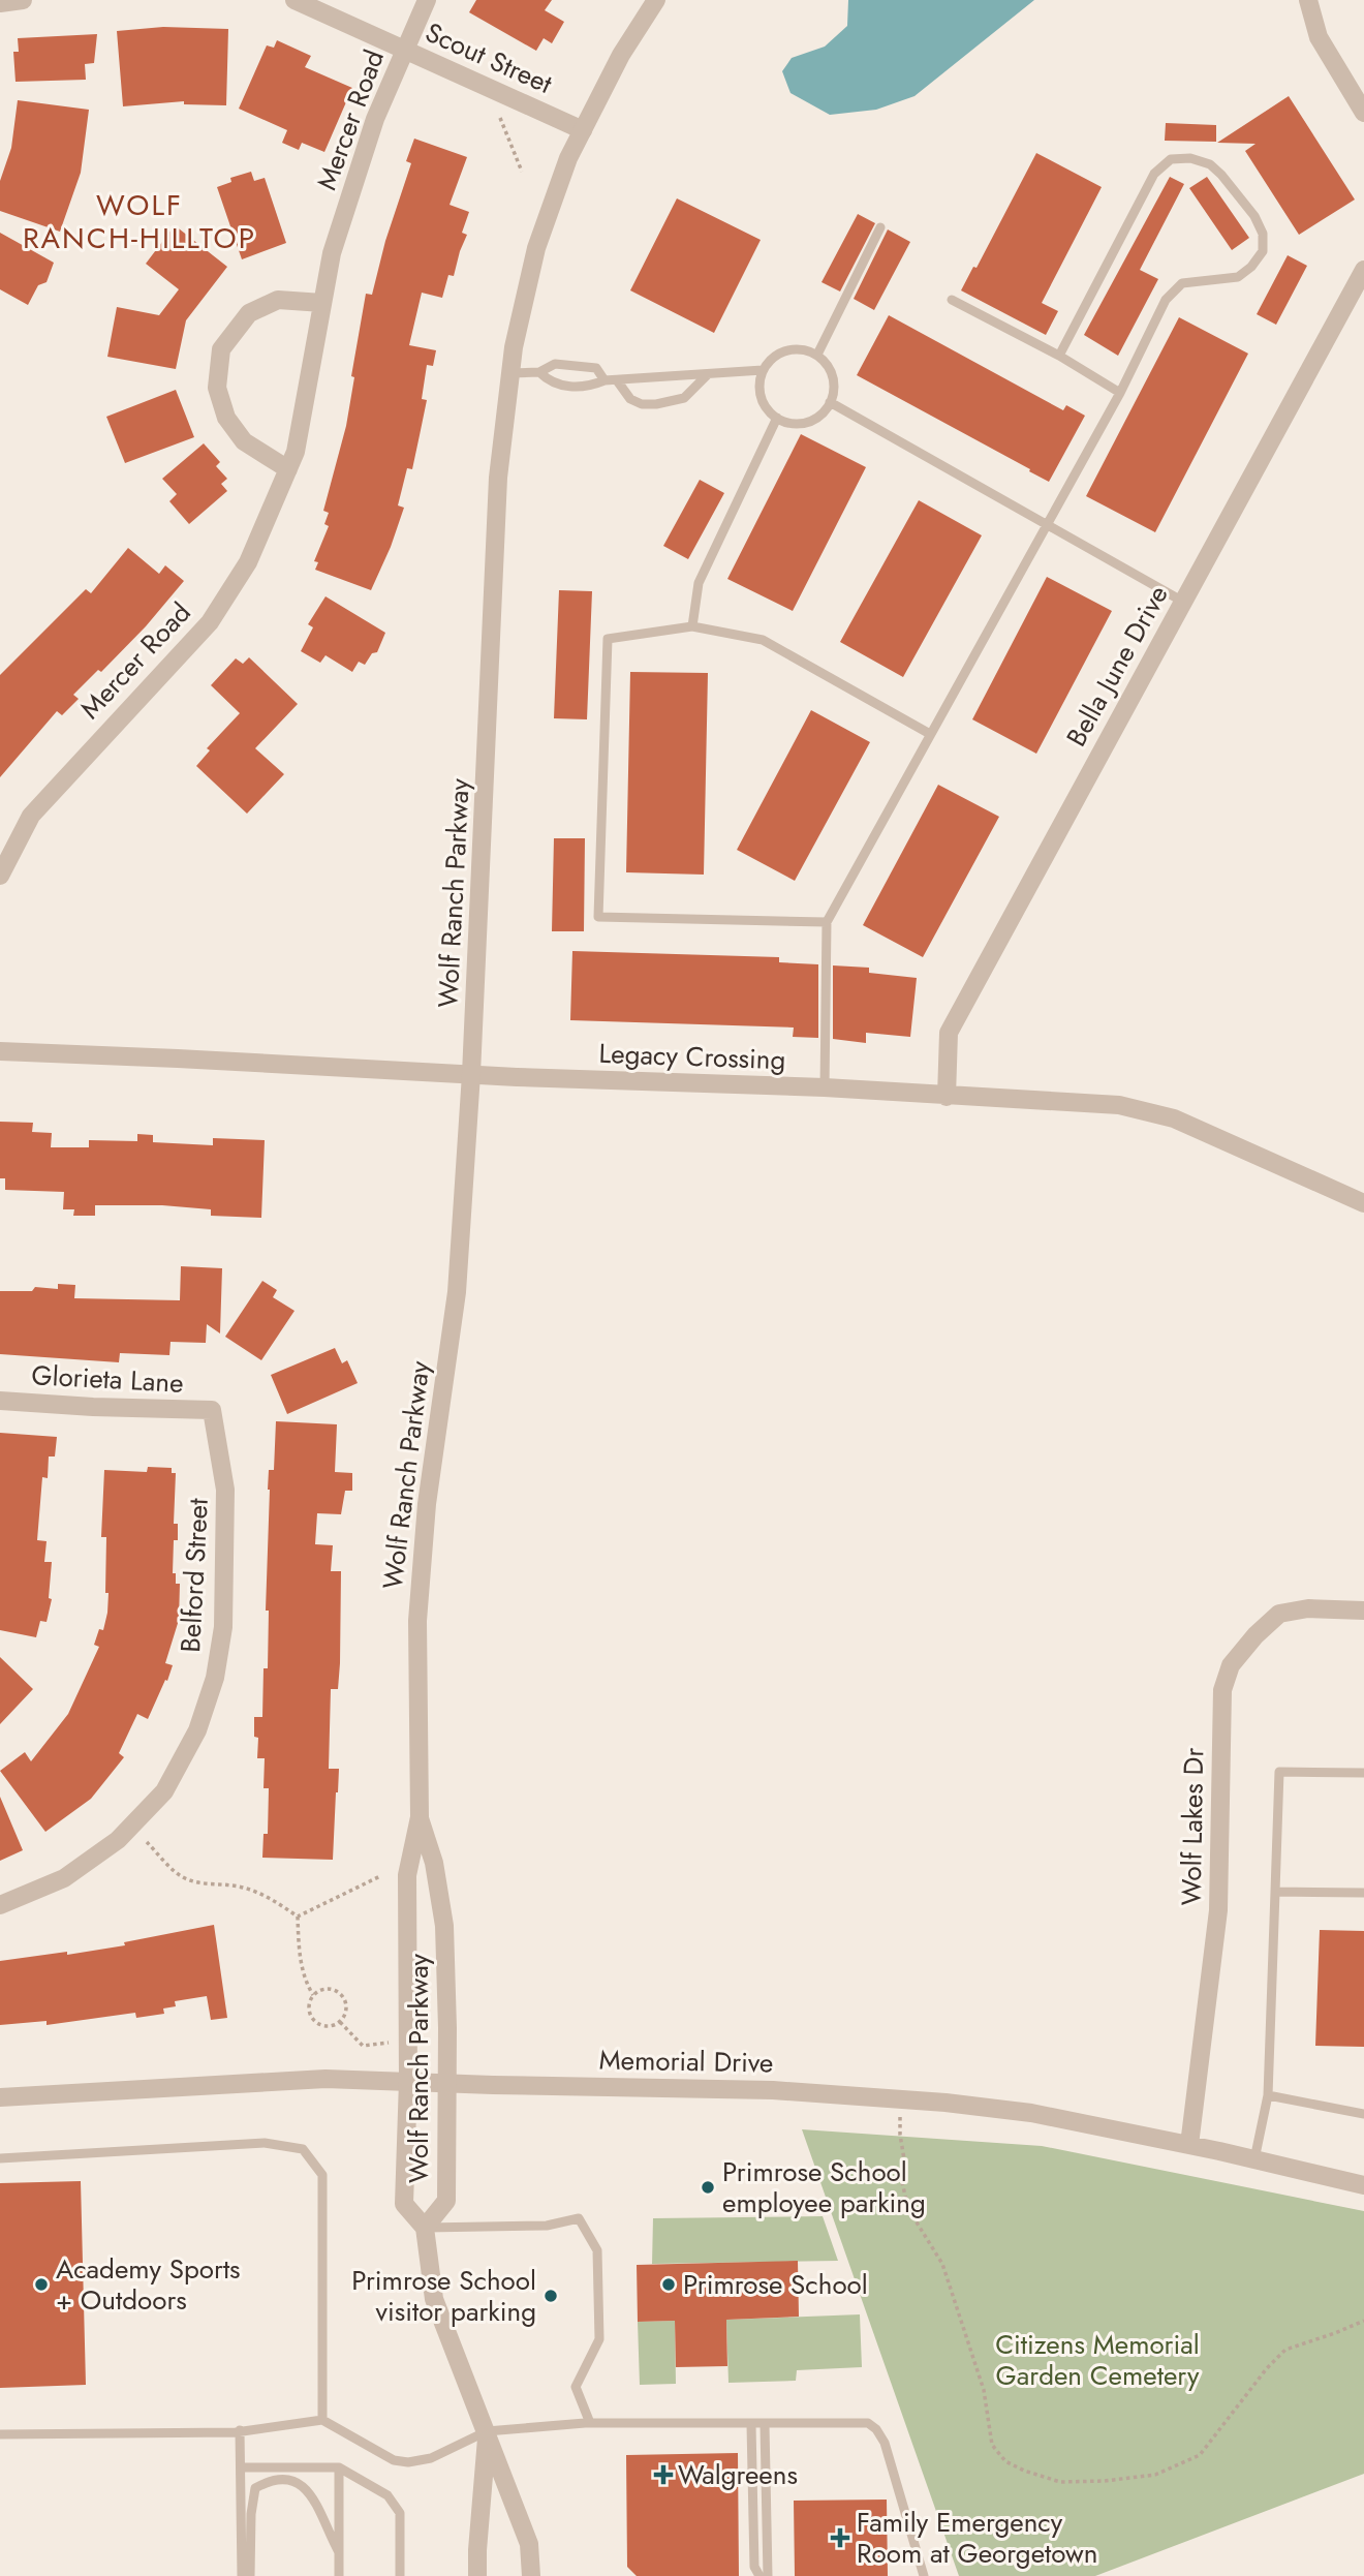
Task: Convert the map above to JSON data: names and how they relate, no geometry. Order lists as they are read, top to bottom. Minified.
{"streets":{"street":["Scout Street","Mercer Road","Bella June Drive","Wolf Ranch Parkway","Legacy Crossing","Glorieta Lane","Belford Street","Wolf Lakes Dr","Memorial Drive"]},"crossings":[["Scout Street","Mercer Road"],["Scout Street","Wolf Ranch Parkway"],["Bella June Drive","Legacy Crossing"],["Wolf Ranch Parkway","Legacy Crossing"],["Wolf Ranch Parkway","Memorial Drive"],["Glorieta Lane","Belford Street"],["Wolf Lakes Dr","Memorial Drive"]],"districts":["WOLF RANCH-HILLTOP"],"parks":["Citizens Memorial Garden Cemetery"],"places":{"other":["Primrose School employee parking","Academy Sports + Outdoors","Primrose School","Primrose School visitor parking"],"health":["Walgreens","Family Emergency Room at Georgetown"]}}
